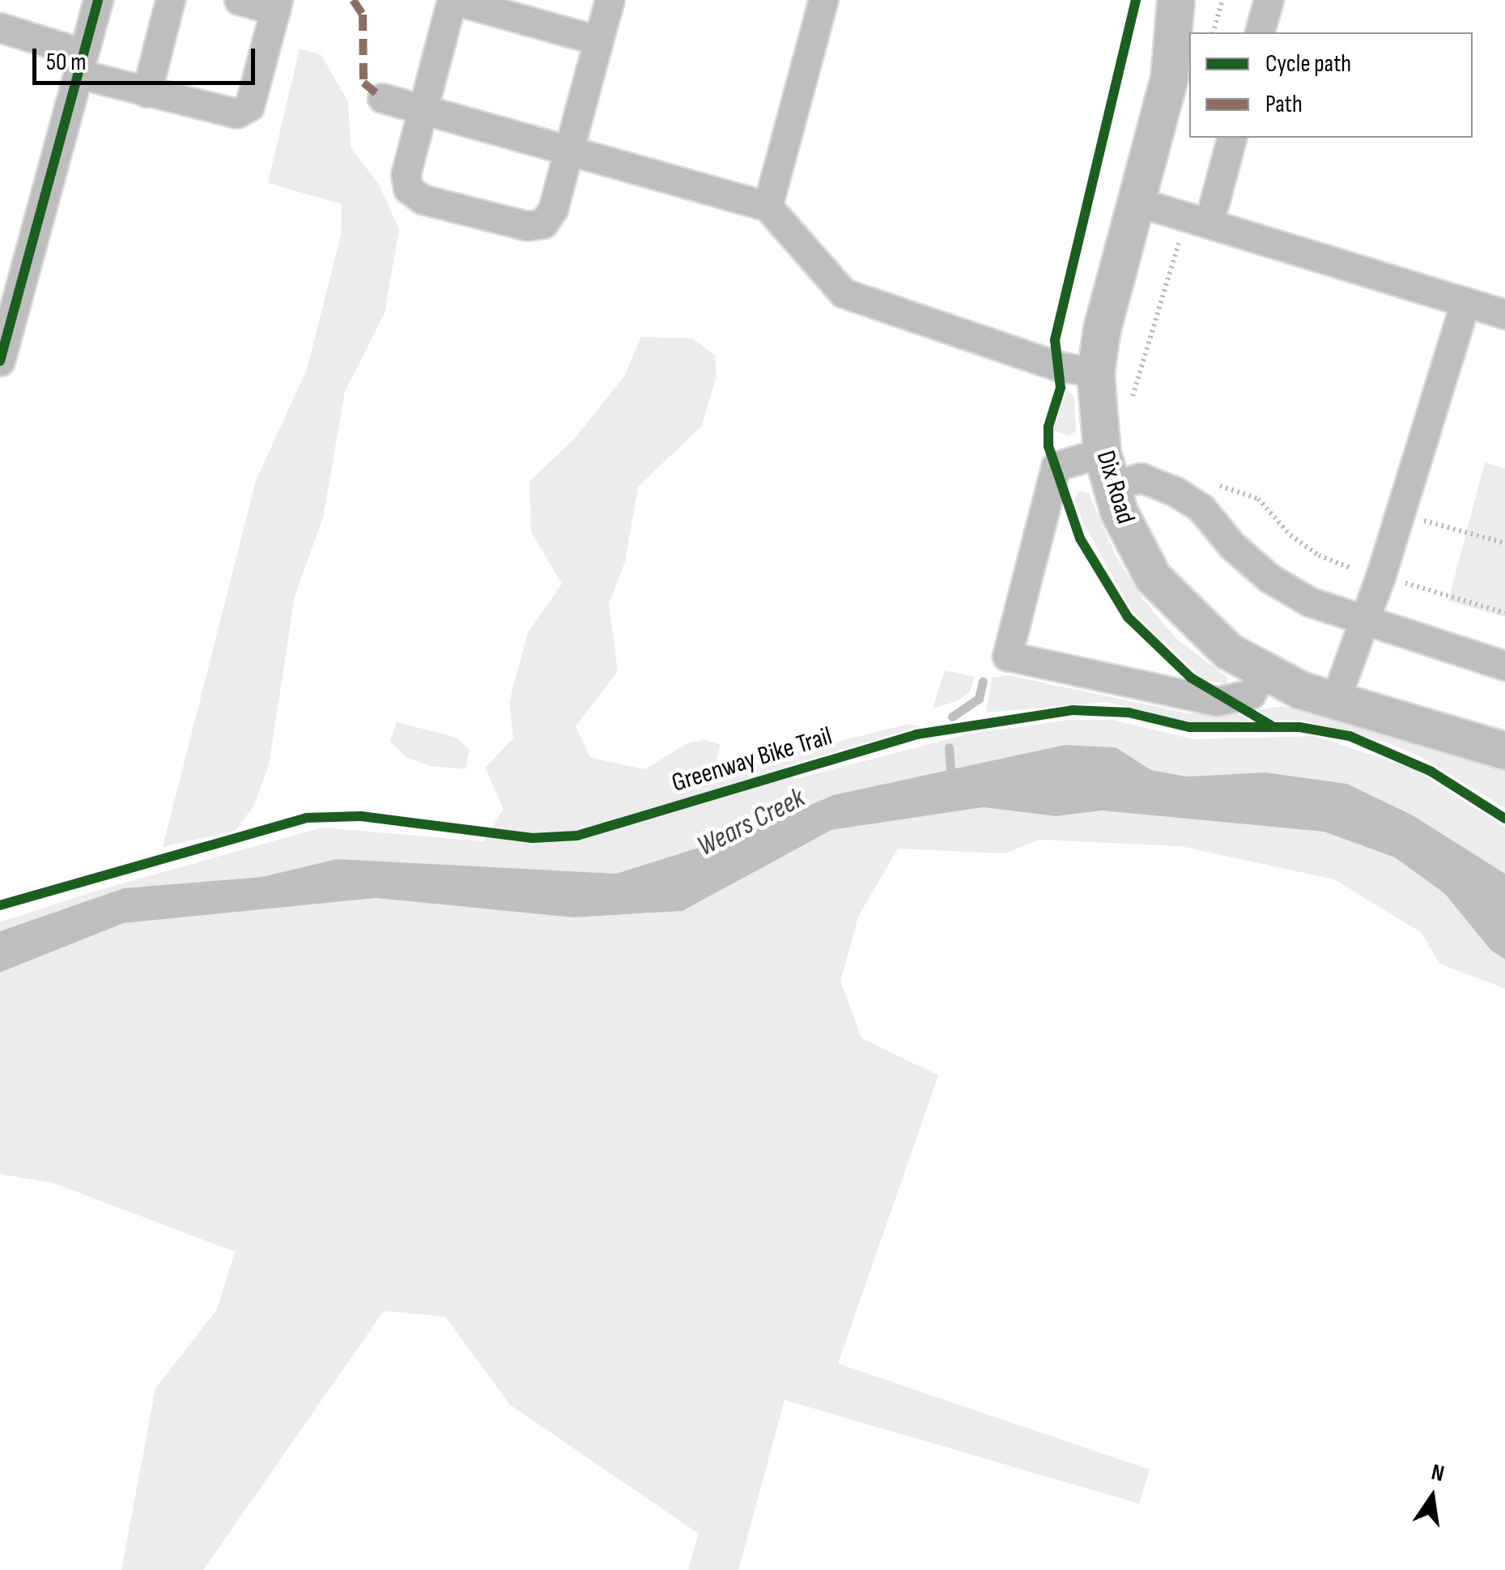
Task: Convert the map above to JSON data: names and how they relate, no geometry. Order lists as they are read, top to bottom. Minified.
{"streets":{"main road":["Dix Road"],"cycle path":["Greenway Bike Trail"]},"water":["Wears Creek"],"legend":["Cycle path","Path"],"scale_bar":"50 m","north":"top"}
